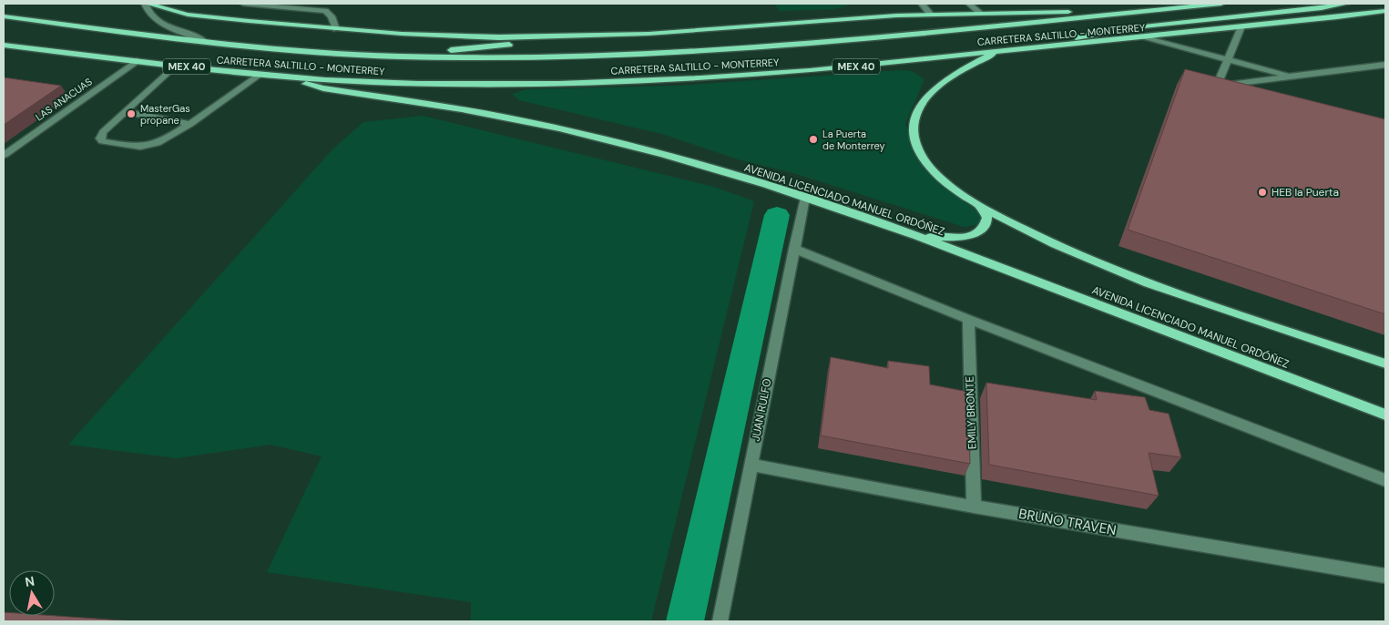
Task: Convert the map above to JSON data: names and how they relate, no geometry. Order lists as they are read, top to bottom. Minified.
{"streets":{"main road":["CARRETERA SALTILLO - MONTERREY","MEX 40","AVENIDA LICENCIADO MANUEL ORDÓÑEZ"],"street":["LAS ANACUAS","JUAN RULFO","EMILY BRONTE","BRUNO TRAVEN"]},"crossings":[["CARRETERA SALTILLO - MONTERREY","LAS ANACUAS"],["CARRETERA SALTILLO - MONTERREY","AVENIDA LICENCIADO MANUEL ORDÓÑEZ"],["AVENIDA LICENCIADO MANUEL ORDÓÑEZ","JUAN RULFO"],["JUAN RULFO","BRUNO TRAVEN"],["EMILY BRONTE","BRUNO TRAVEN"]],"places":["MasterGas propane","La Puerta de Monterrey","HEB la Puerta"],"north":"top"}
